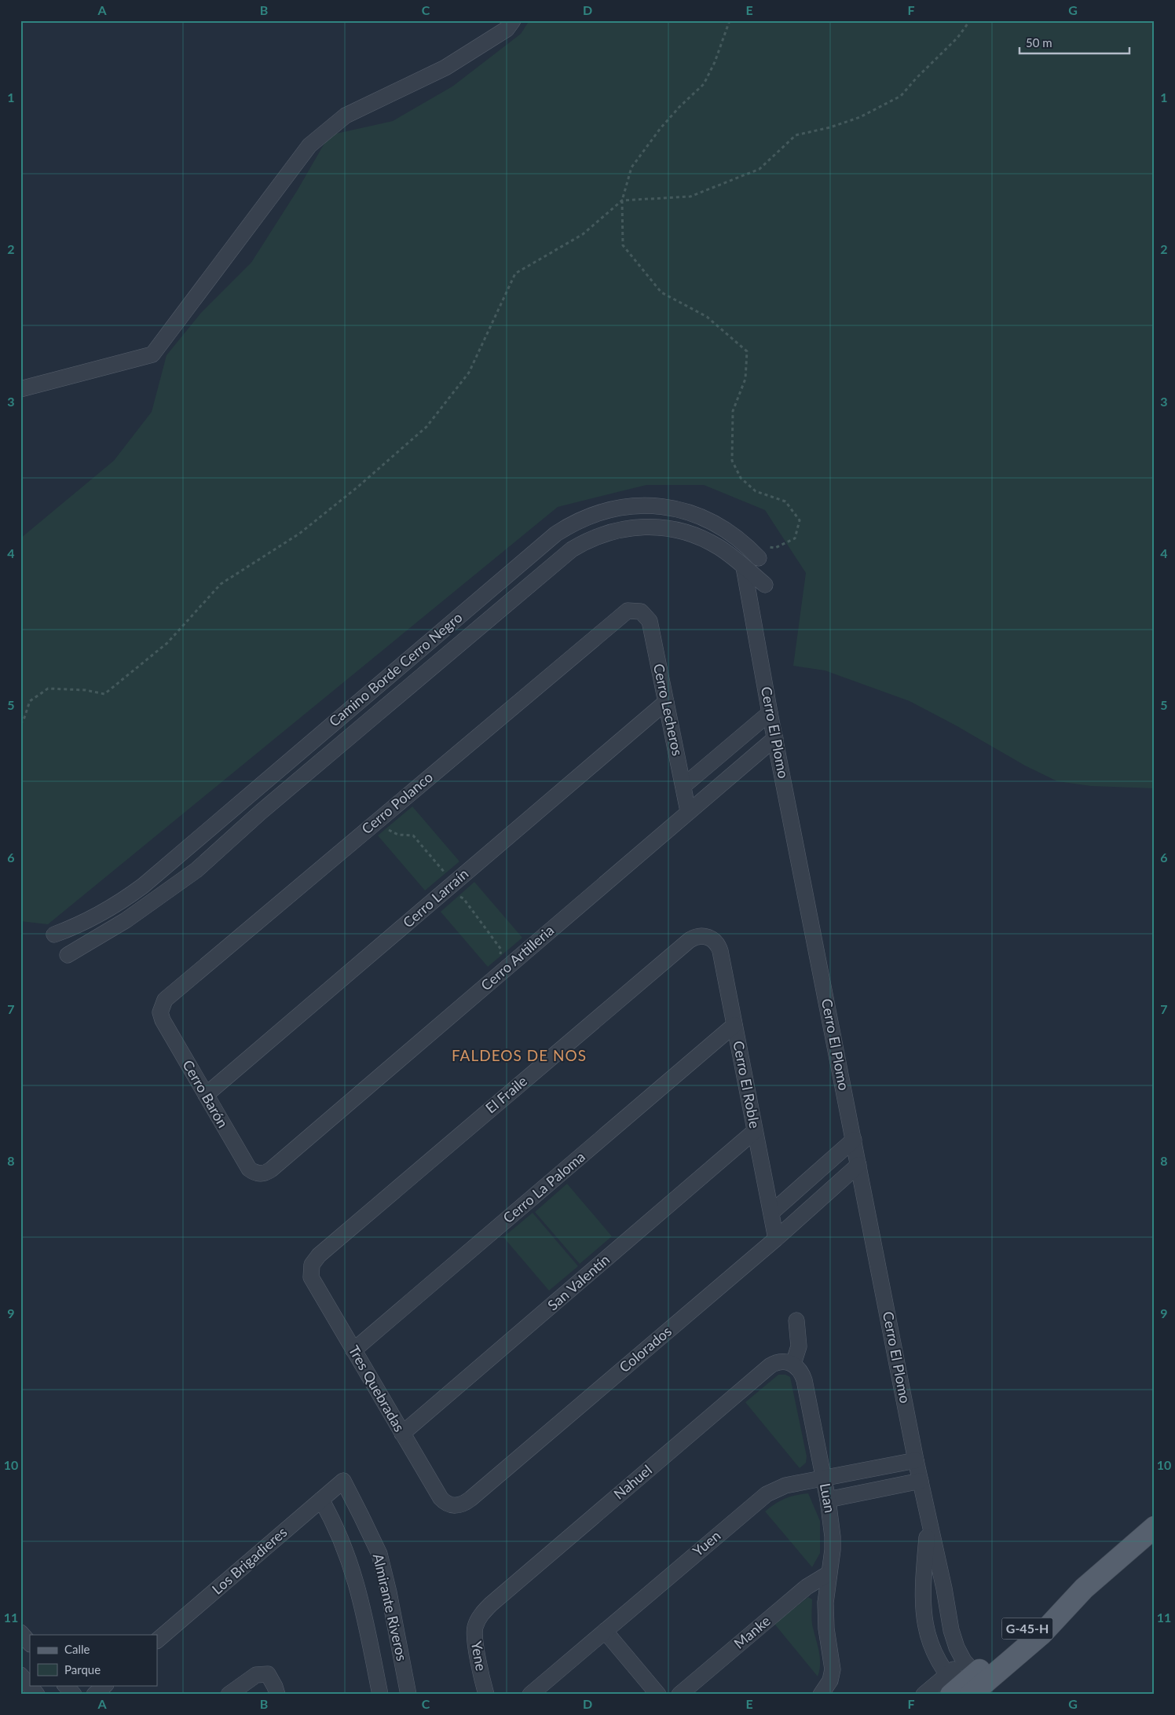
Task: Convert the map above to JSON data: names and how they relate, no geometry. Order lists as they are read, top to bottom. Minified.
{"streets":{"main road":["G-45-H"],"street":["Camino Borde Cerro Negro","Cerro Lecheros","Cerro El Plomo","Cerro Polanco","Cerro Larraín","Cerro Artilleria","Cerro El Roble","Cerro Barón","El Fraile","Cerro La Paloma","San Valentín","Colorados","Tres Quebradas","Nahuel","Luan","Yuen","Los Brigadieres","Almirante Riveros","Manke","Yene"]},"crossings":[["Camino Borde Cerro Negro","Cerro El Plomo"],["Cerro Lecheros","Cerro Polanco"],["Cerro Lecheros","Cerro Larraín"],["Cerro Lecheros","Cerro Artilleria"],["Cerro El Plomo","Cerro Artilleria"],["Cerro El Plomo","Colorados"],["Cerro El Plomo","Yuen"],["Cerro El Plomo","G-45-H"],["Cerro Polanco","Cerro Barón"],["Cerro Larraín","Cerro Barón"],["Cerro Artilleria","Cerro Barón"],["Cerro El Roble","El Fraile"],["Cerro El Roble","Cerro La Paloma"],["Cerro El Roble","San Valentín"],["Cerro El Roble","Colorados"],["El Fraile","Tres Quebradas"],["Cerro La Paloma","Tres Quebradas"],["San Valentín","Tres Quebradas"],["Colorados","Tres Quebradas"],["Nahuel","Luan"],["Nahuel","Yene"],["Luan","Yuen"],["Luan","Manke"],["Los Brigadieres","Almirante Riveros"]],"districts":["FALDEOS DE NOS"],"legend":["Calle","Parque"],"scale_bar":"50 m","grid":{"columns":["A","B","C","D","E","F","G"],"rows":["1","2","3","4","5","6","7","8","9","10","11"]}}
